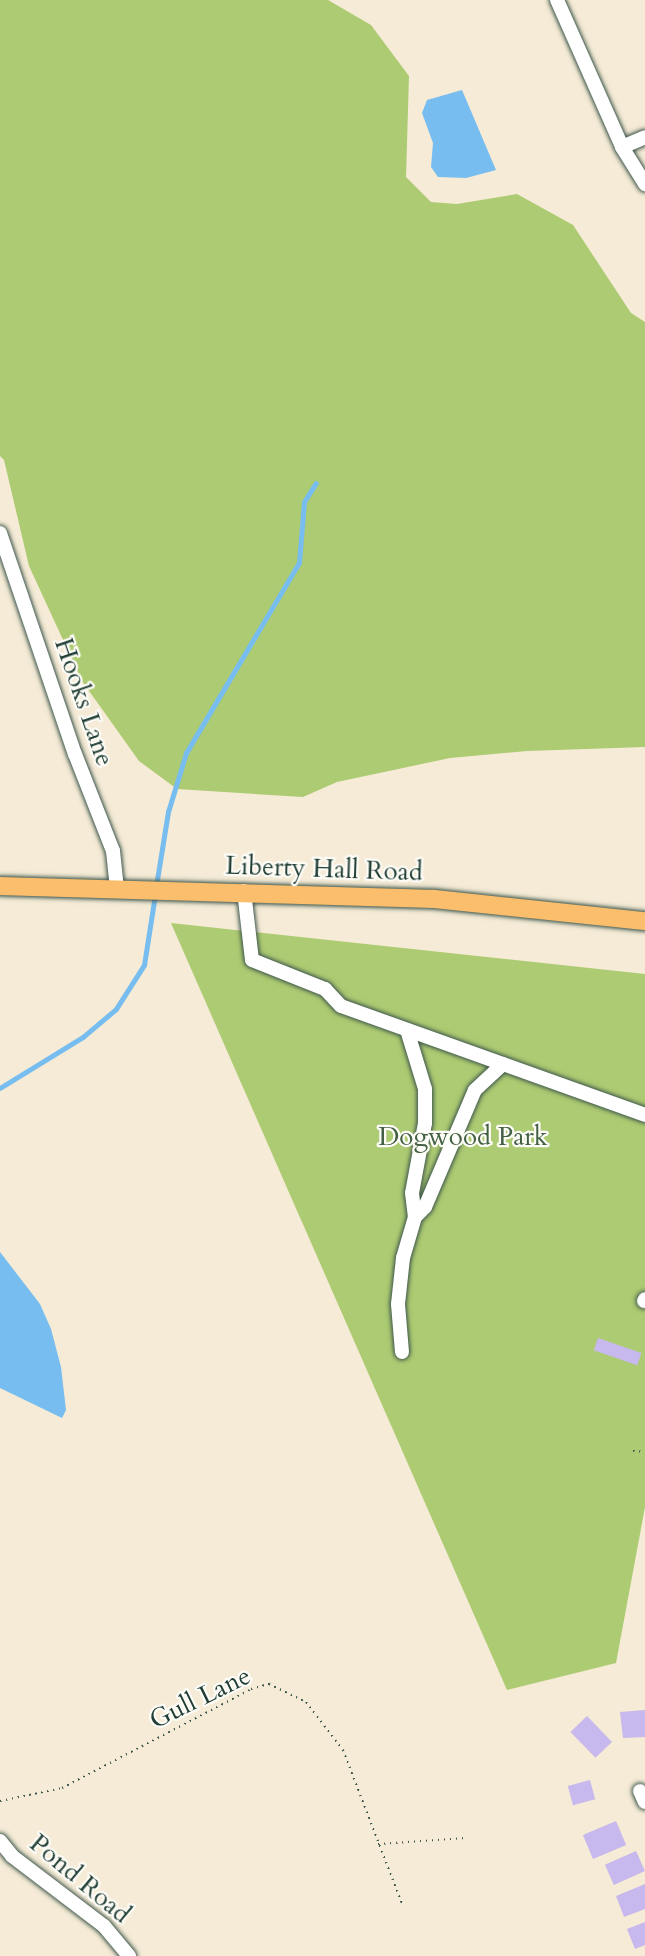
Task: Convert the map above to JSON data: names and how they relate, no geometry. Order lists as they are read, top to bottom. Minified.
{"streets":{"main road":["Liberty Hall Road"],"street":["Hooks Lane","Pond Road"],"path":["Gull Lane"]},"crossings":[["Hooks Lane","Liberty Hall Road"]],"parks":["Dogwood Park"]}
